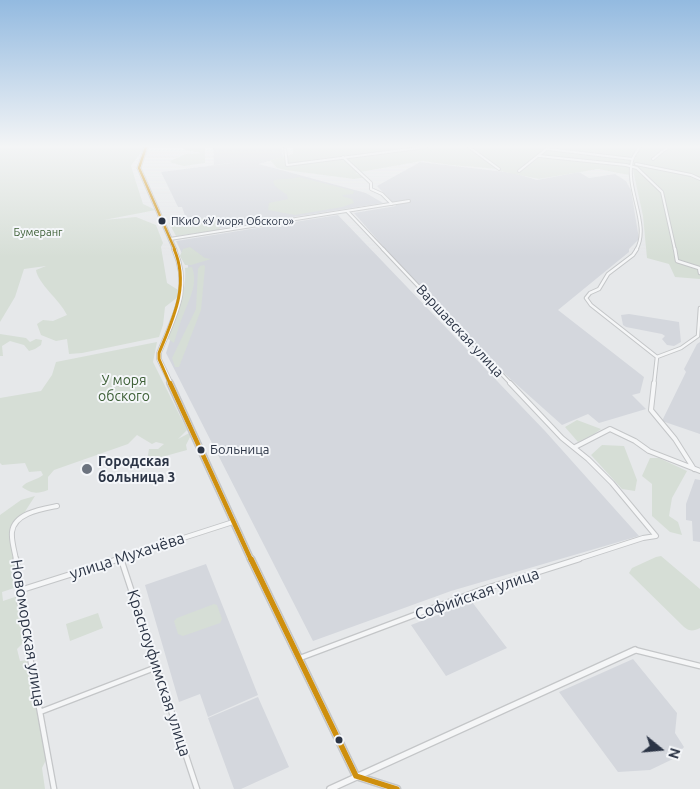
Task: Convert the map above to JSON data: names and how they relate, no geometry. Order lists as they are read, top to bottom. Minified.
{"streets":{"street":["Варшавская улица","улица Мухачёва","Софийская улица","Новоморская улица","Красноуфимская улица"]},"crossings":[["Варшавская улица","Софийская улица"],["улица Мухачёва","Новоморская улица"],["улица Мухачёва","Красноуфимская улица"]],"parks":["Бумеранг","У моря обского"],"places":["ПКиО «У моря Обского»","Больница","Городская больница 3"],"north":"right"}
